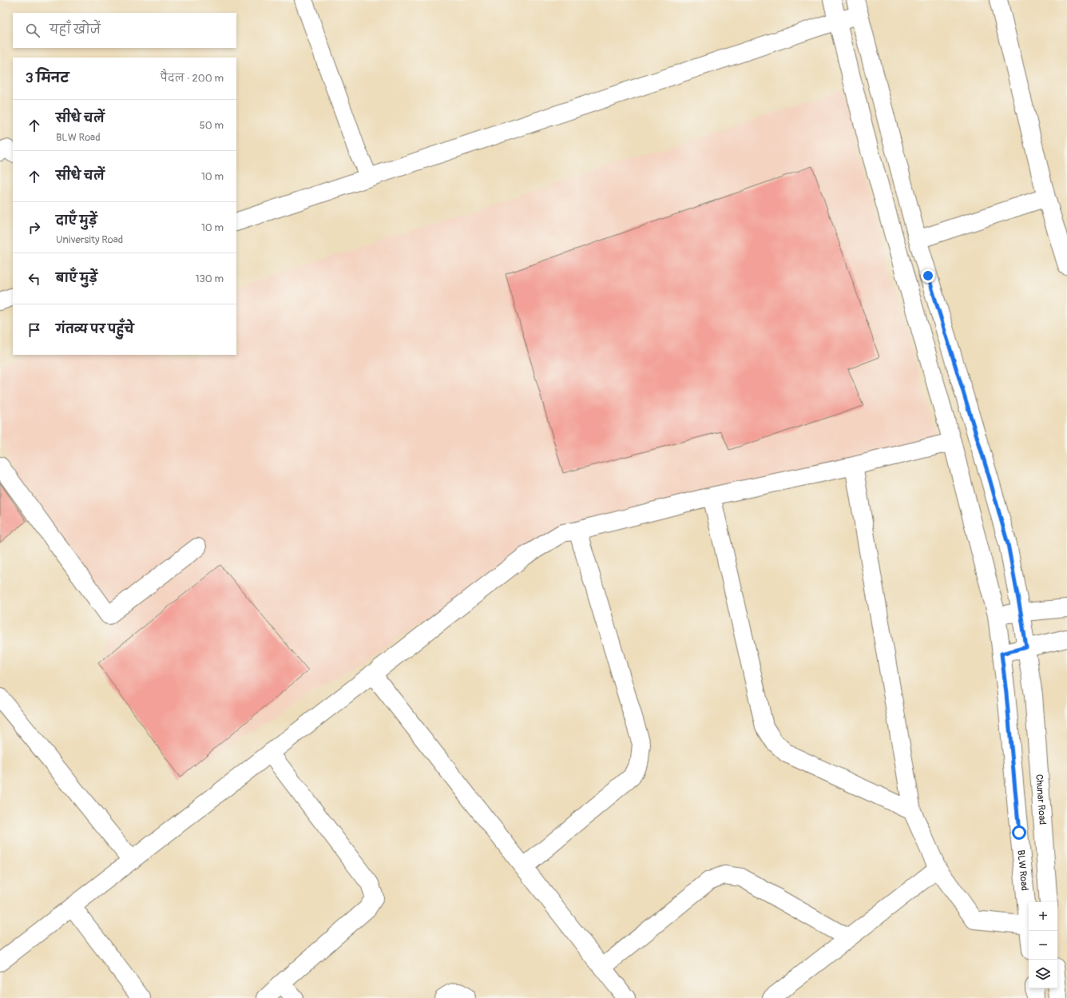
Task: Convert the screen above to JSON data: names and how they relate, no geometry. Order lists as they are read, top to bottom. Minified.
{"streets":{"street":["Chunar Road","BLW Road"]},"page":{"search":"यहाँ खोजें","heading":["3 मिनट","पैदल · 200 m"],"list":[["सीधे चलें","BLW Road","50 m"],["सीधे चलें","10 m"],["दाएँ मुड़ें","University Road","10 m"],["बाएँ मुड़ें","130 m"],"गंतव्य पर पहुँचे"],"map_buttons":["+","−"]}}
